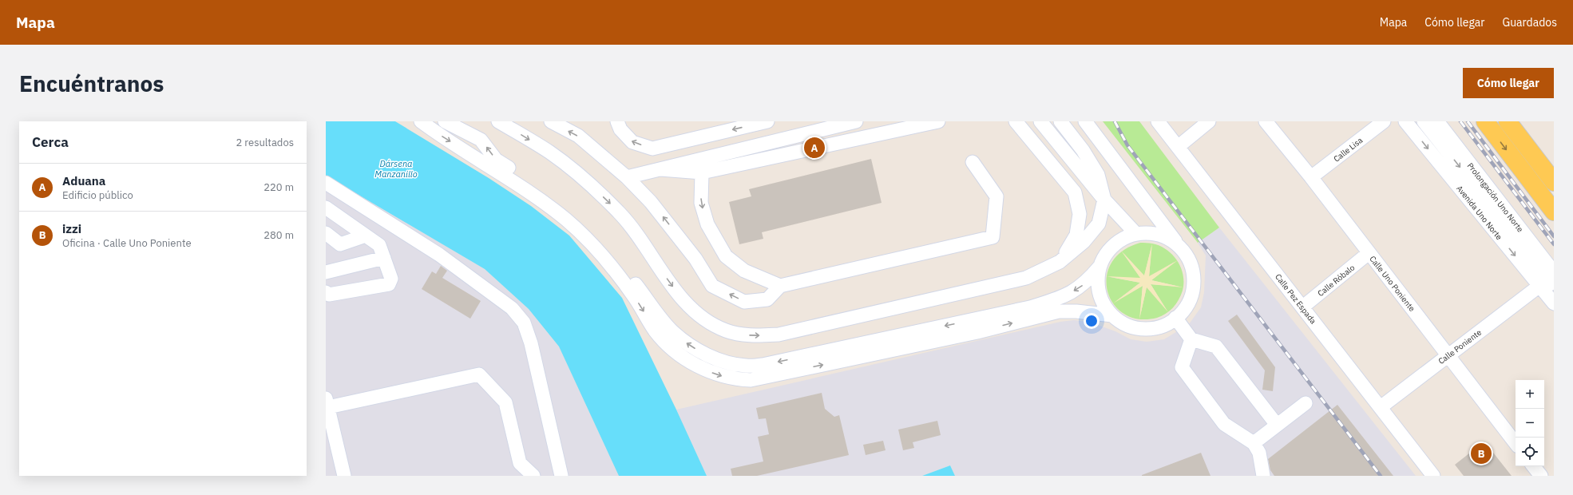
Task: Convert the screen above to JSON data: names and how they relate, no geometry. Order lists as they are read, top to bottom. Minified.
{"streets":{"street":["Calle Lisa","Prolongación Uno Norte","Avenida Uno Norte","Calle Róbalo","Calle Uno Poniente","Calle Pez Espada","Calle Poniente"]},"crossings":[["Calle Lisa","Calle Uno Poniente"],["Avenida Uno Norte","Calle Poniente"],["Calle Róbalo","Calle Uno Poniente"],["Calle Róbalo","Calle Pez Espada"],["Calle Uno Poniente","Calle Poniente"],["Calle Pez Espada","Calle Poniente"]],"water":["Dársena Manzanillo"],"page":{"header":"Mapa","nav":["Mapa","Cómo llegar","Guardados"],"buttons":"Cómo llegar","title":"Encuéntranos","heading":["Cerca","2 resultados"],"pins":["A","B"],"list":[{"mark":"A","name":"Aduana","note":"Edificio público","value":"220 m"},{"mark":"B","name":"izzi","note":"Oficina · Calle Uno Poniente","value":"280 m"}],"map_buttons":["+","−"]}}
